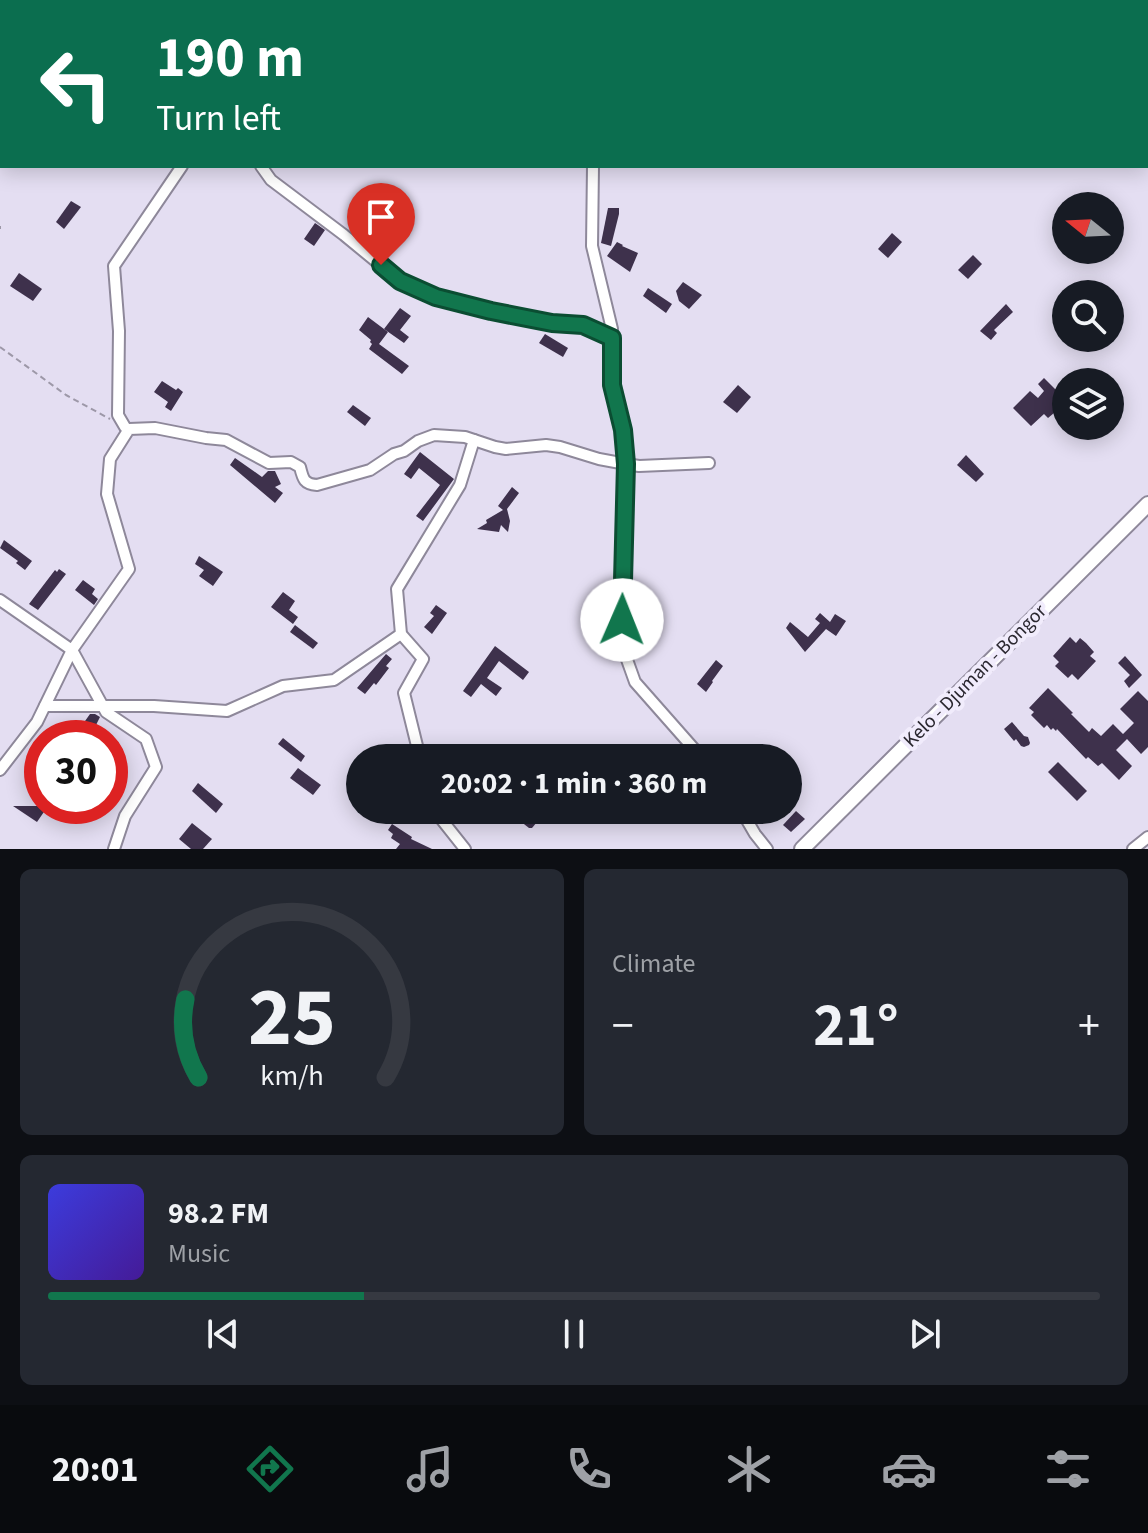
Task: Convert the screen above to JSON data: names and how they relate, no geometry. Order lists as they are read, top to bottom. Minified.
{"streets":{"highway":["Kelo - Djuman - Bongor"]},"north":"left","page":{"turn":["190 m","Turn left"],"limit":"30","trip":"20:02 · 1 min · 360 m","tile":"Climate","heat":["−","21°","+"],"song":["98.2 FM","Music"],"tabs":"20:01","gauge":["25","km/h"]}}
